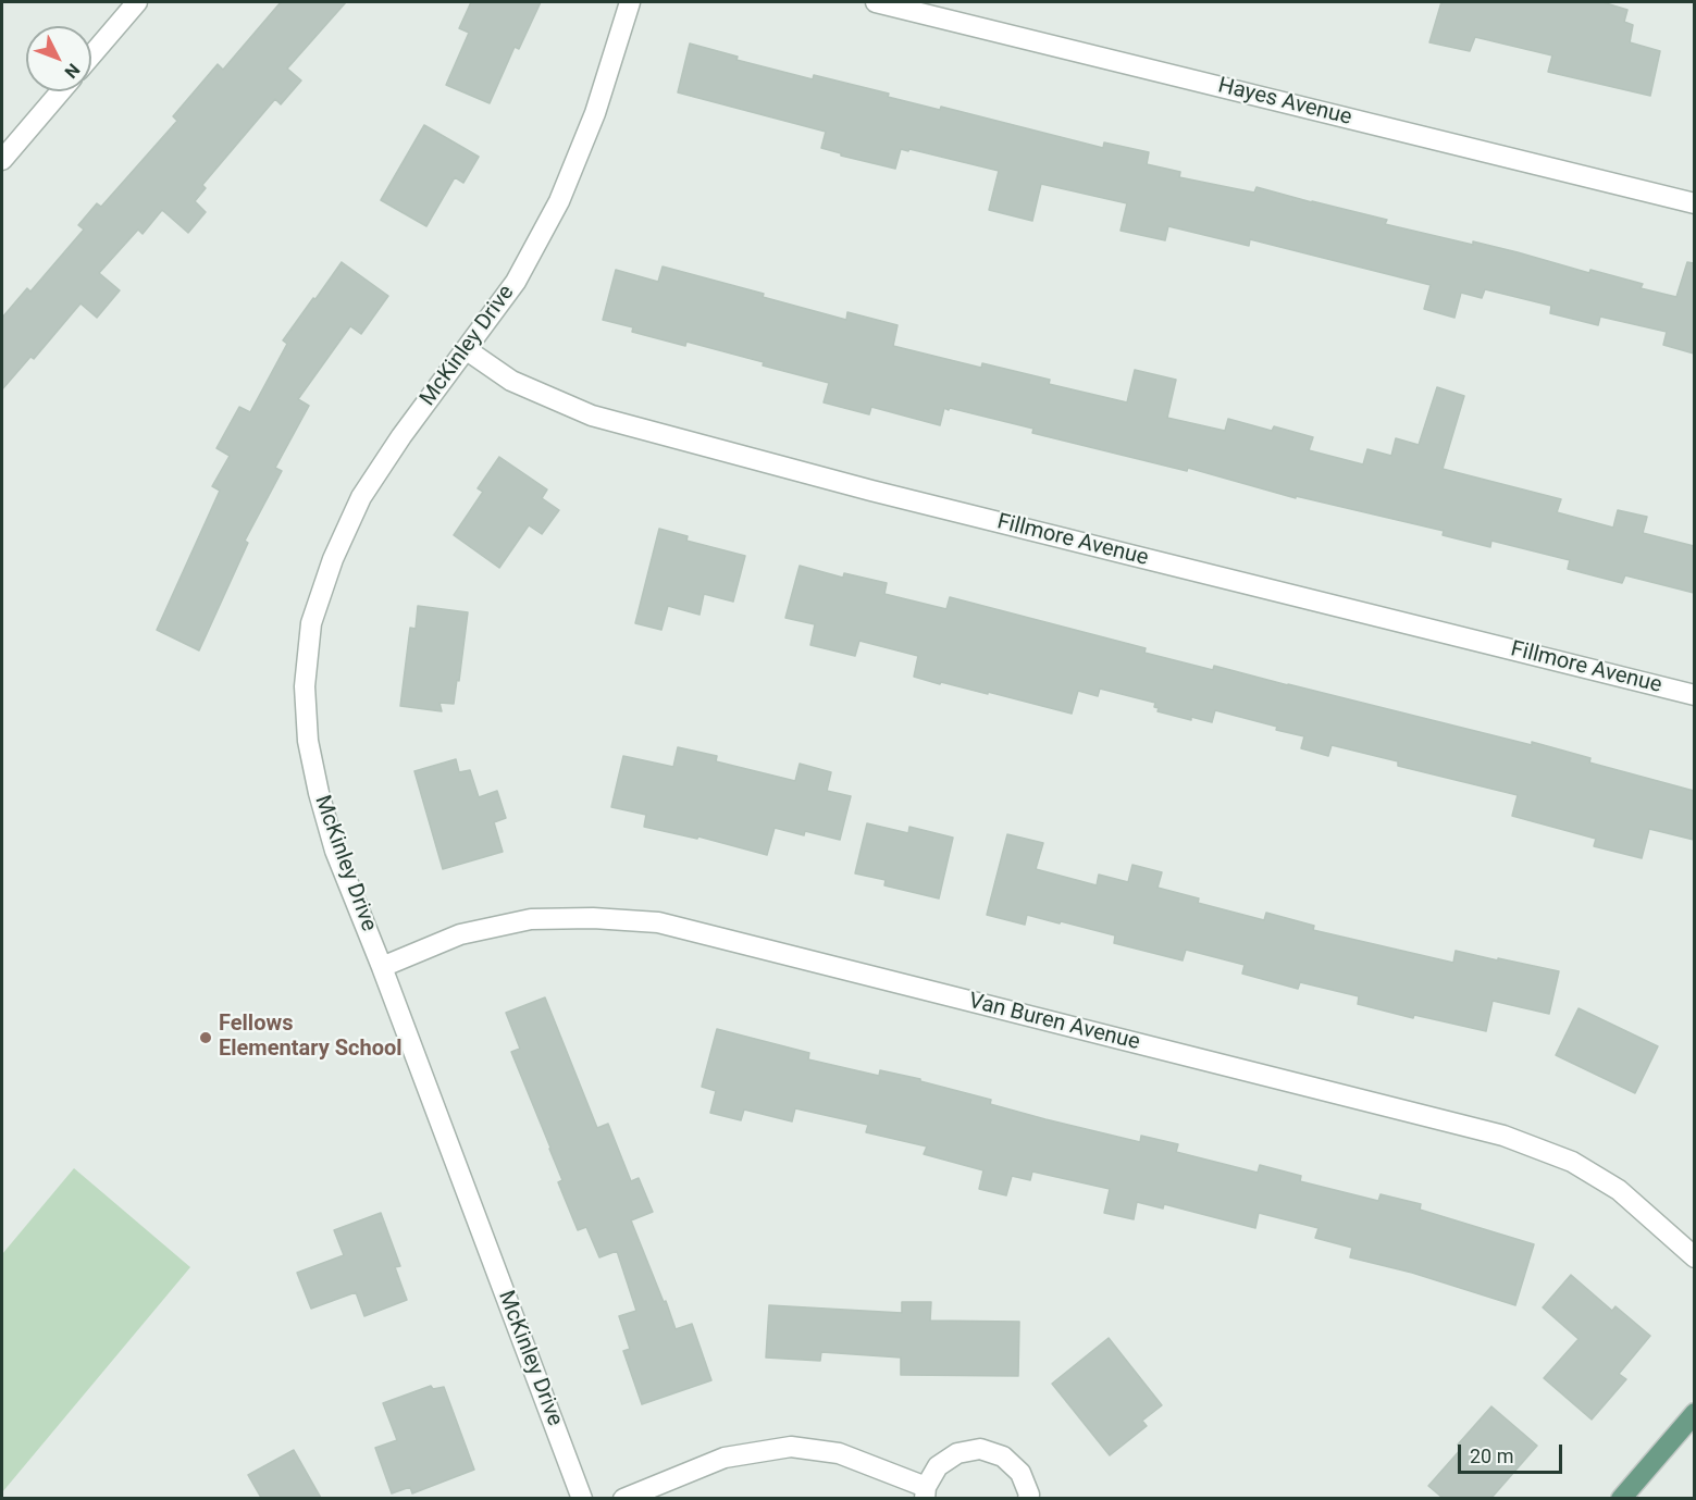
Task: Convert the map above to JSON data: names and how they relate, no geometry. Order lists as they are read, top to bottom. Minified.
{"streets":{"street":["Hayes Avenue","McKinley Drive","Fillmore Avenue","Van Buren Avenue"]},"crossings":[["McKinley Drive","Fillmore Avenue"],["McKinley Drive","Van Buren Avenue"]],"places":["Fellows Elementary School"],"scale_bar":"20 m","north":"bottom right"}
